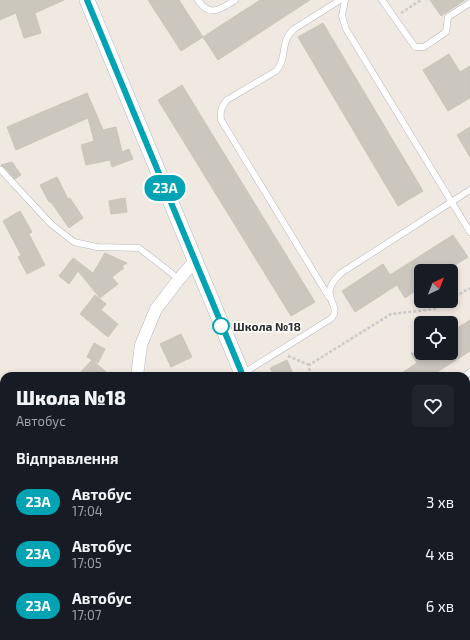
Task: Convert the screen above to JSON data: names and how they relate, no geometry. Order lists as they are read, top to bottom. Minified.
{"places":["Школа №18"],"lines":["bus line 23А"],"north":"top right","page":{"on_map":"23А","heading":[["Школа №18","Автобус"],"Відправлення"],"list":[{"mark":"23А","name":"Автобус","note":"17:04","value":"3 хв"},{"mark":"23А","name":"Автобус","note":"17:05","value":"4 хв"},{"mark":"23А","name":"Автобус","note":"17:07","value":"6 хв"}]}}
